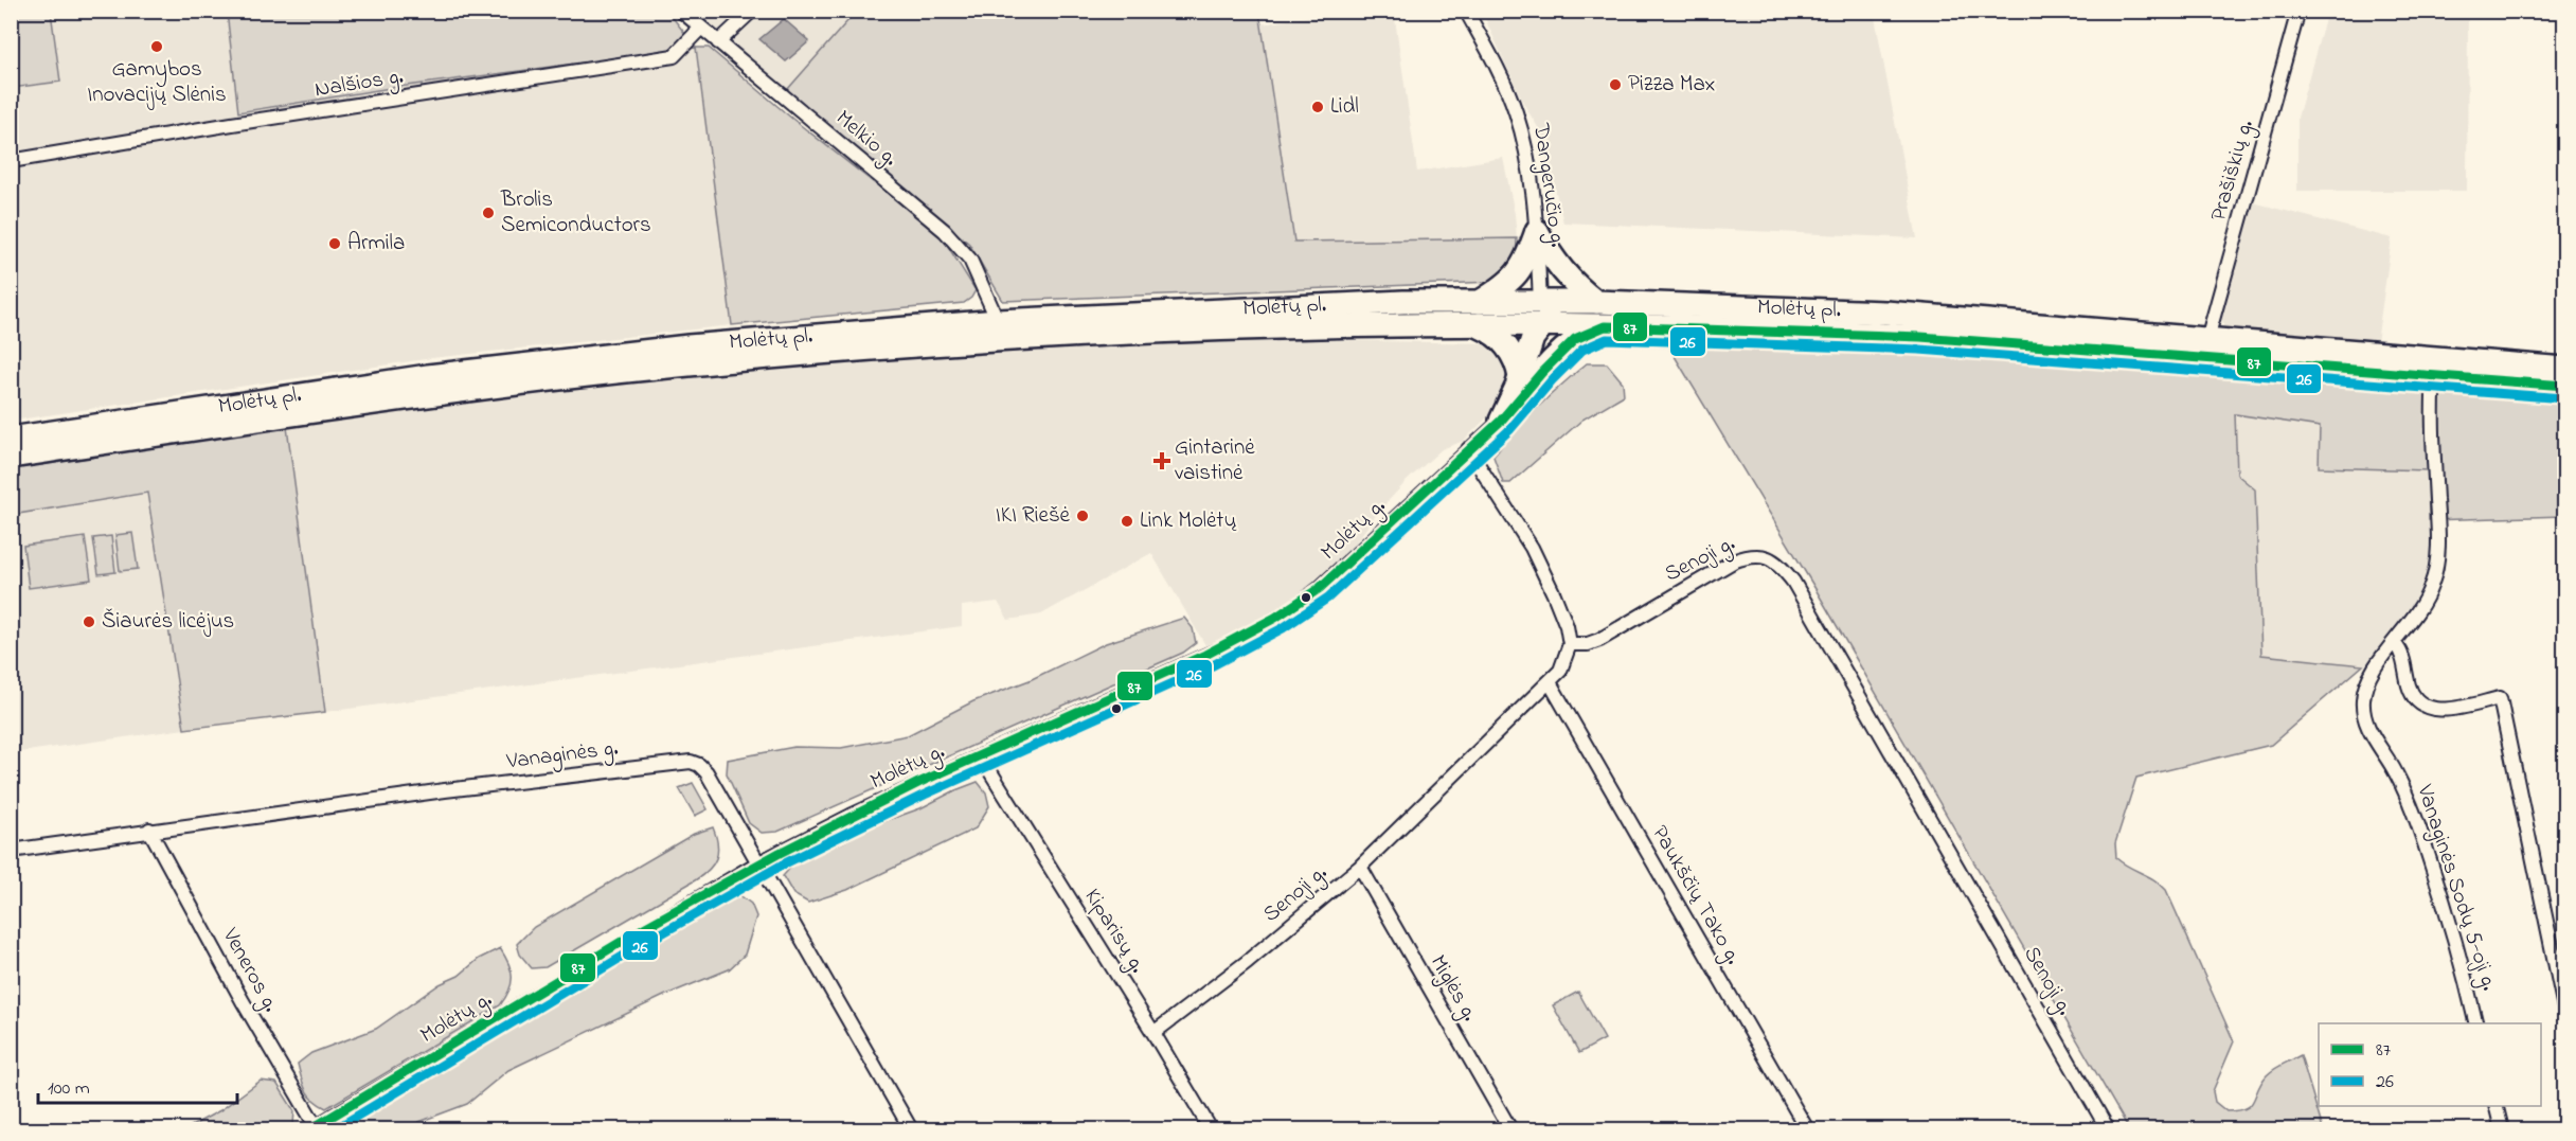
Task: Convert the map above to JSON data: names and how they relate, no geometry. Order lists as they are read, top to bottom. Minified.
{"streets":{"highway":["Molėtų pl."],"street":["Nalšios g.","Melkio g.","Prašiškių g.","Dangeručio g.","Molėtų g.","Senoji g.","Vanaginės g.","Vanaginės Sodų 5-oji g.","Paukščių Tako g.","Kiparisų g.","Veneros g.","Miglės g."]},"crossings":[["Nalšios g.","Melkio g."],["Melkio g.","Molėtų pl."],["Prašiškių g.","Molėtų pl."],["Dangeručio g.","Molėtų pl."],["Molėtų pl.","Vanaginės Sodų 5-oji g."],["Molėtų g.","Vanaginės g."],["Molėtų g.","Kiparisų g."],["Molėtų g.","Veneros g."],["Senoji g.","Paukščių Tako g."],["Senoji g.","Kiparisų g."],["Senoji g.","Miglės g."],["Vanaginės g.","Veneros g."]],"places":{"other":["Gamybos Inovacijų Slėnis","Pizza Max","Lidl","Brolis Semiconductors","Armila","IKI Riešė","Link Molėtų","Šiaurės licėjus"],"health":["Gintarinė vaistinė"]},"lines":["transit line 87","transit line 26"],"legend":["87","26"],"scale_bar":"100 m"}
